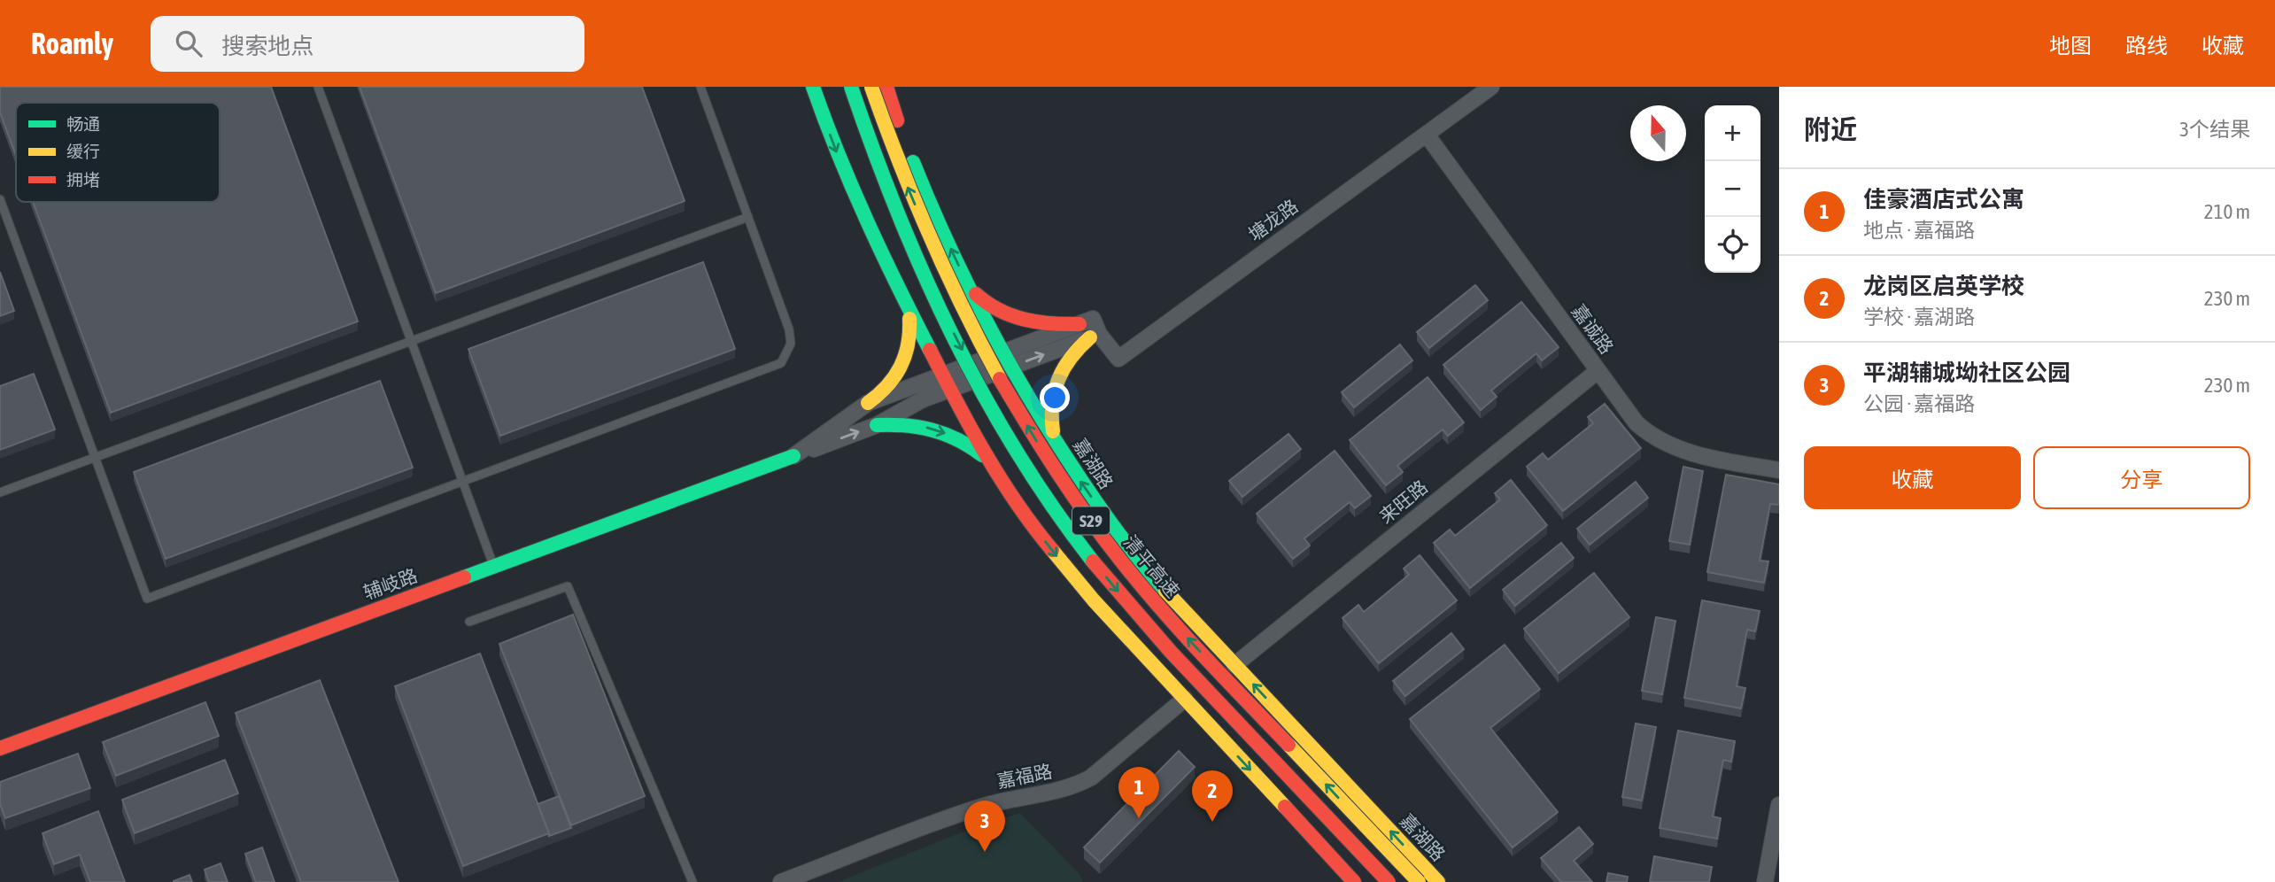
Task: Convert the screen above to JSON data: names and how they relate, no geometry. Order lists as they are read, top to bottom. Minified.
{"streets":{"main road":["嘉湖路","S29","清平高速","辅岐路"],"street":["塘龙路","嘉诚路","来旺路","嘉福路"]},"crossings":[["塘龙路","嘉诚路"],["嘉诚路","来旺路"],["嘉湖路","来旺路"]],"legend":["畅通","缓行","拥堵"],"north":"top","page":{"header":"Roamly","search":"搜索地点","nav":["地图","路线","收藏"],"heading":["附近","3个结果"],"map_buttons":["+","−"],"list":[{"mark":"1","name":"佳豪酒店式公寓","note":"地点 · 嘉福路","value":"210 m"},{"mark":"2","name":"龙岗区启英学校","note":"学校 · 嘉湖路","value":"230 m"},{"mark":"3","name":"平湖辅城坳社区公园","note":"公园 · 嘉福路","value":"230 m"}],"buttons":["收藏","分享"],"pins":["1","2","3"]}}
